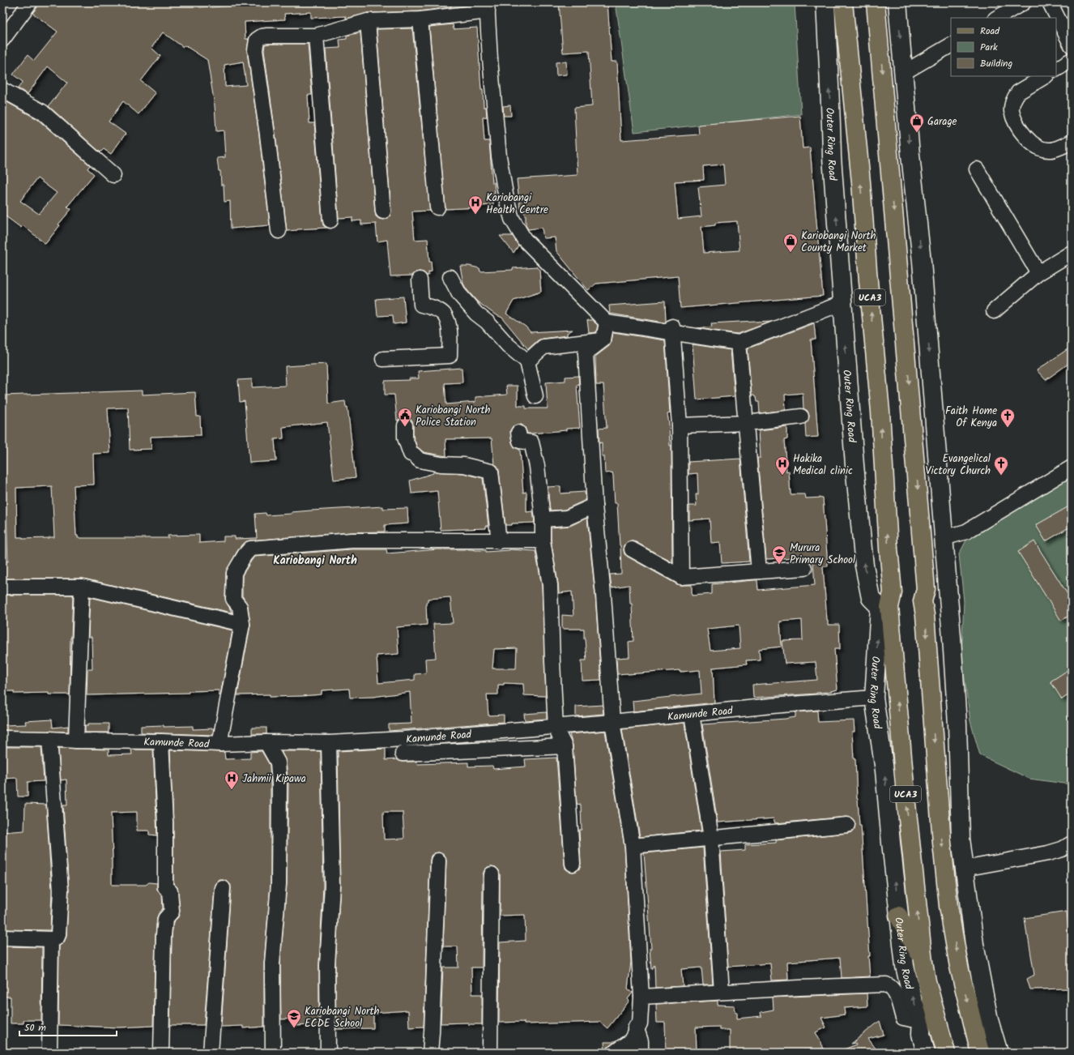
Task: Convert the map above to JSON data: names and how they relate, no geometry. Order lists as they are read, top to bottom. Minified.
{"streets":{"main road":["Outer Ring Road","UCA3"],"street":["Kamunde Road"]},"crossings":[["Outer Ring Road","Kamunde Road"]],"districts":["Kariobangi North"],"places":{"shop":["Garage","Kariobangi North County Market"],"hospital":["Kariobangi Health Centre","Hakika Medical clinic","Jahmii Kipawa"],"public building":["Kariobangi North Police Station"],"church":["Faith Home Of Kenya","Evangelical Victory Church"],"school or university":["Murura Primary School","Kariobangi North ECDE School"]},"legend":["Road","Park","Building"],"scale_bar":"50 m"}
